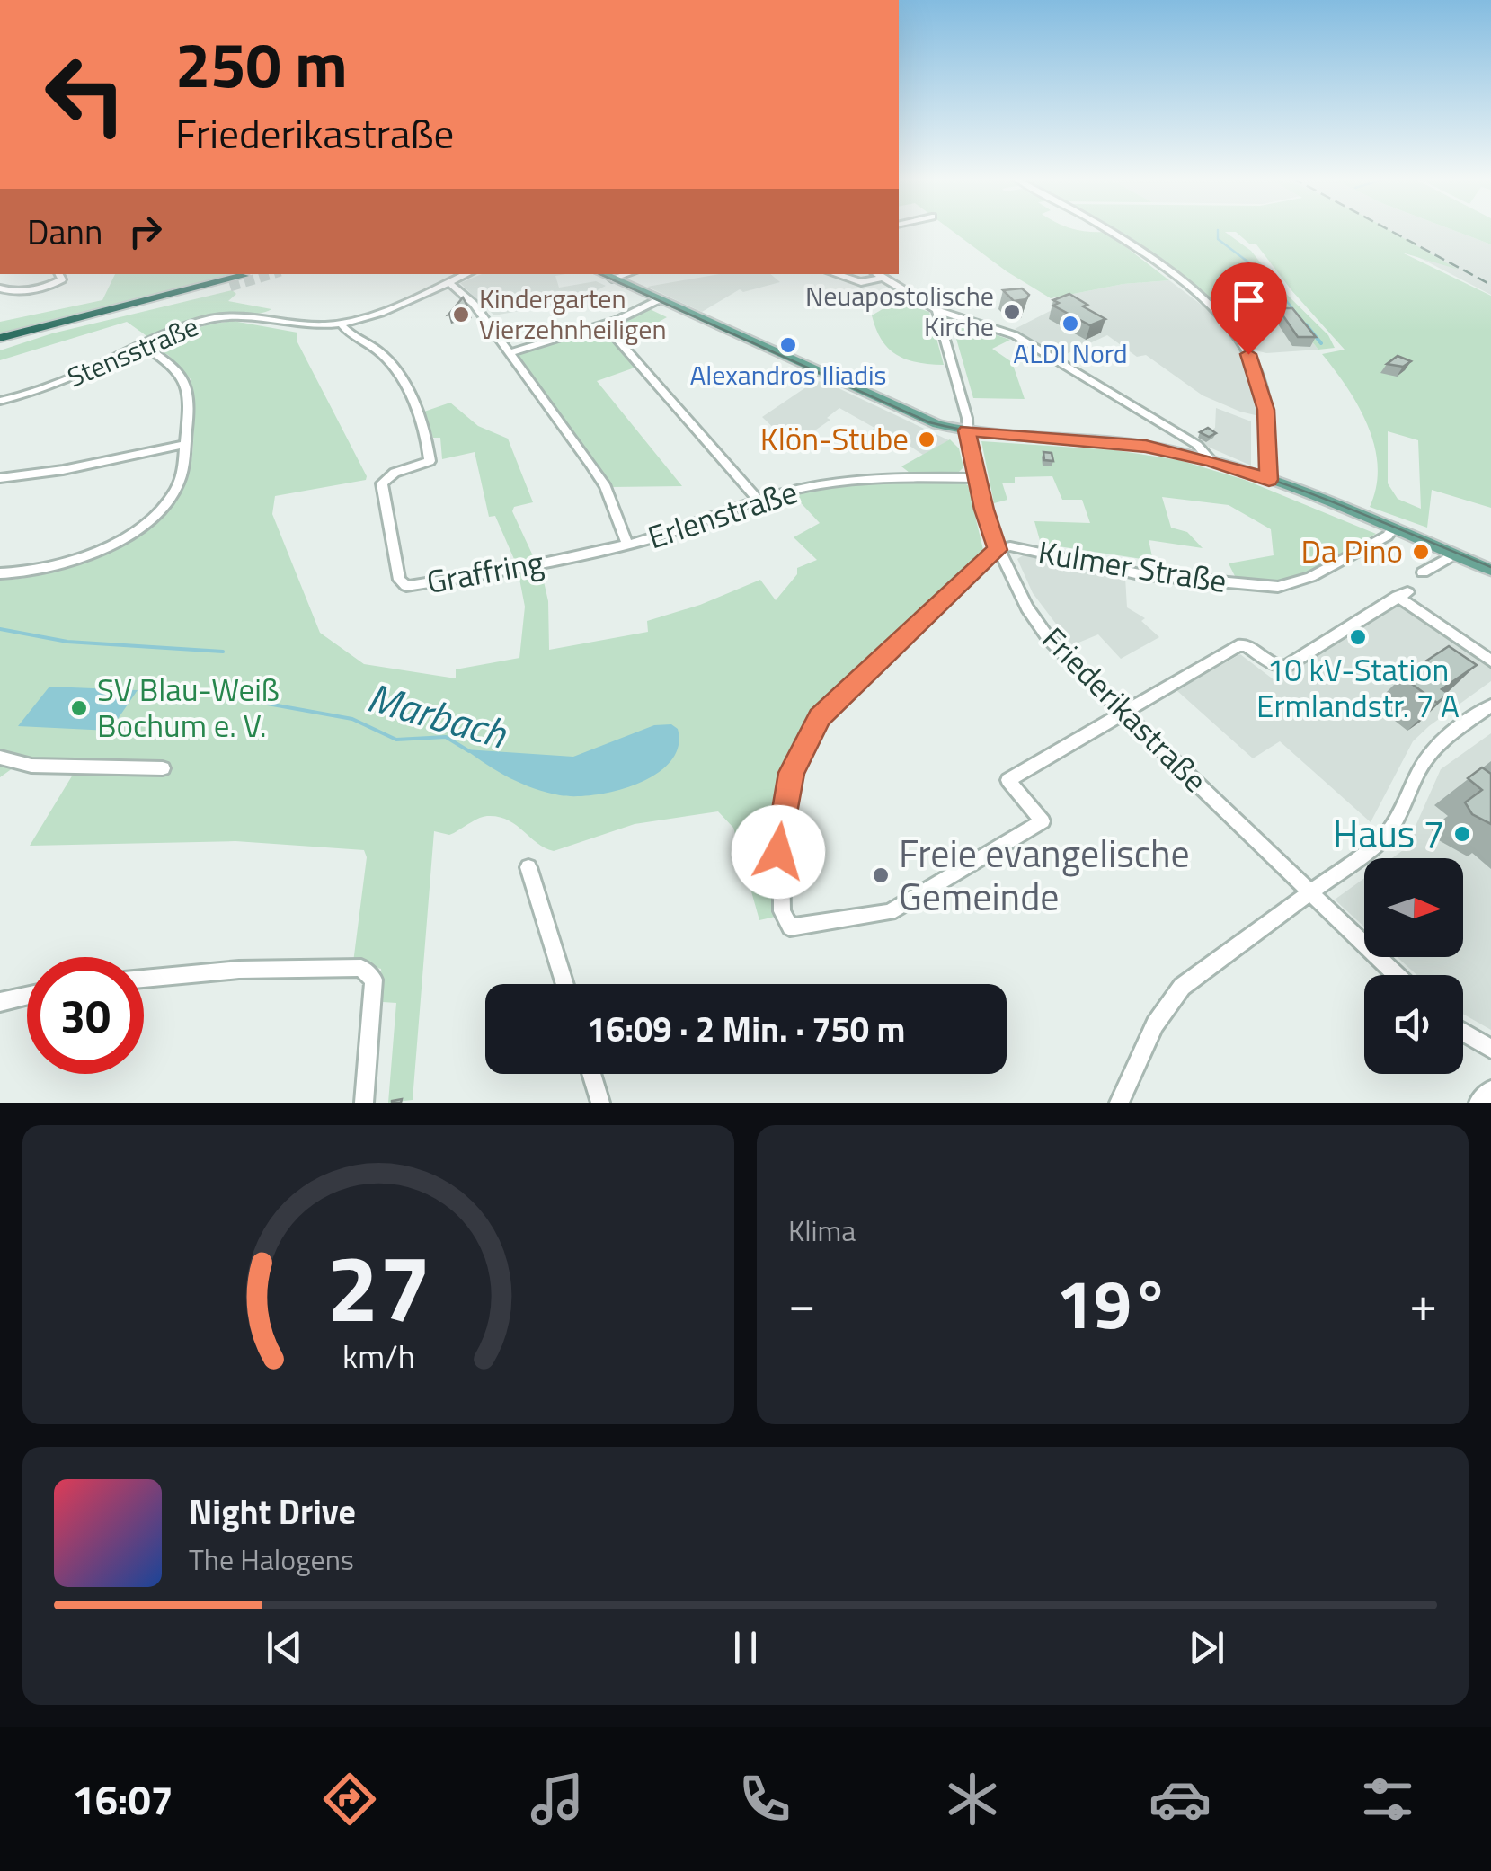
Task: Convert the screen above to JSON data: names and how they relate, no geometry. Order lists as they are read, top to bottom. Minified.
{"streets":{"street":["Stensstraße","Erlenstraße","Kulmer Straße","Graffring","Friederikastraße"]},"crossings":[["Stensstraße","Erlenstraße"],["Stensstraße","Graffring"],["Erlenstraße","Graffring"],["Erlenstraße","Friederikastraße"],["Kulmer Straße","Friederikastraße"]],"water":["Marbach"],"places":["Neuapostolische Kirche","Kindergarten Vierzehnheiligen","ALDI Nord","Alexandros Iliadis","Klön-Stube","Da Pino","10 kV-Station Ermlandstr. 7 A","SV Blau-Weiß Bochum e. V.","Haus 7","Freie evangelische Gemeinde"],"north":"right","page":{"turn":["250 m","Friederikastraße"],"then":"Dann","limit":"30","trip":"16:09 · 2 Min. · 750 m","tile":"Klima","heat":["−","19°","+"],"song":["Night Drive","The Halogens"],"tabs":"16:07","gauge":["27","km/h"]}}
